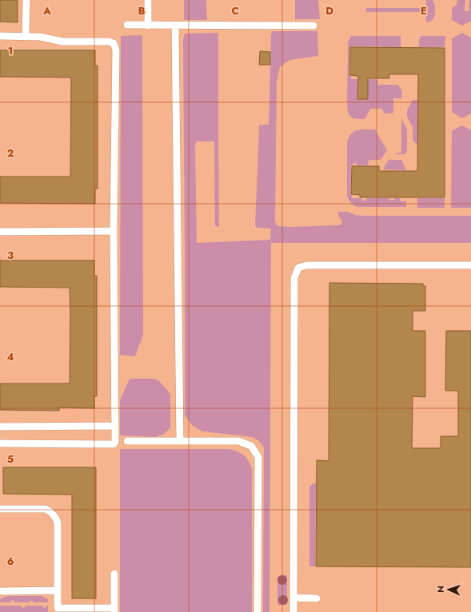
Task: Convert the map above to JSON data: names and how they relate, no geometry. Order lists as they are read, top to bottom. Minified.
{"north":"left","grid":{"columns":["A","B","C","D","E"],"rows":["1","2","3","4","5","6"]}}
